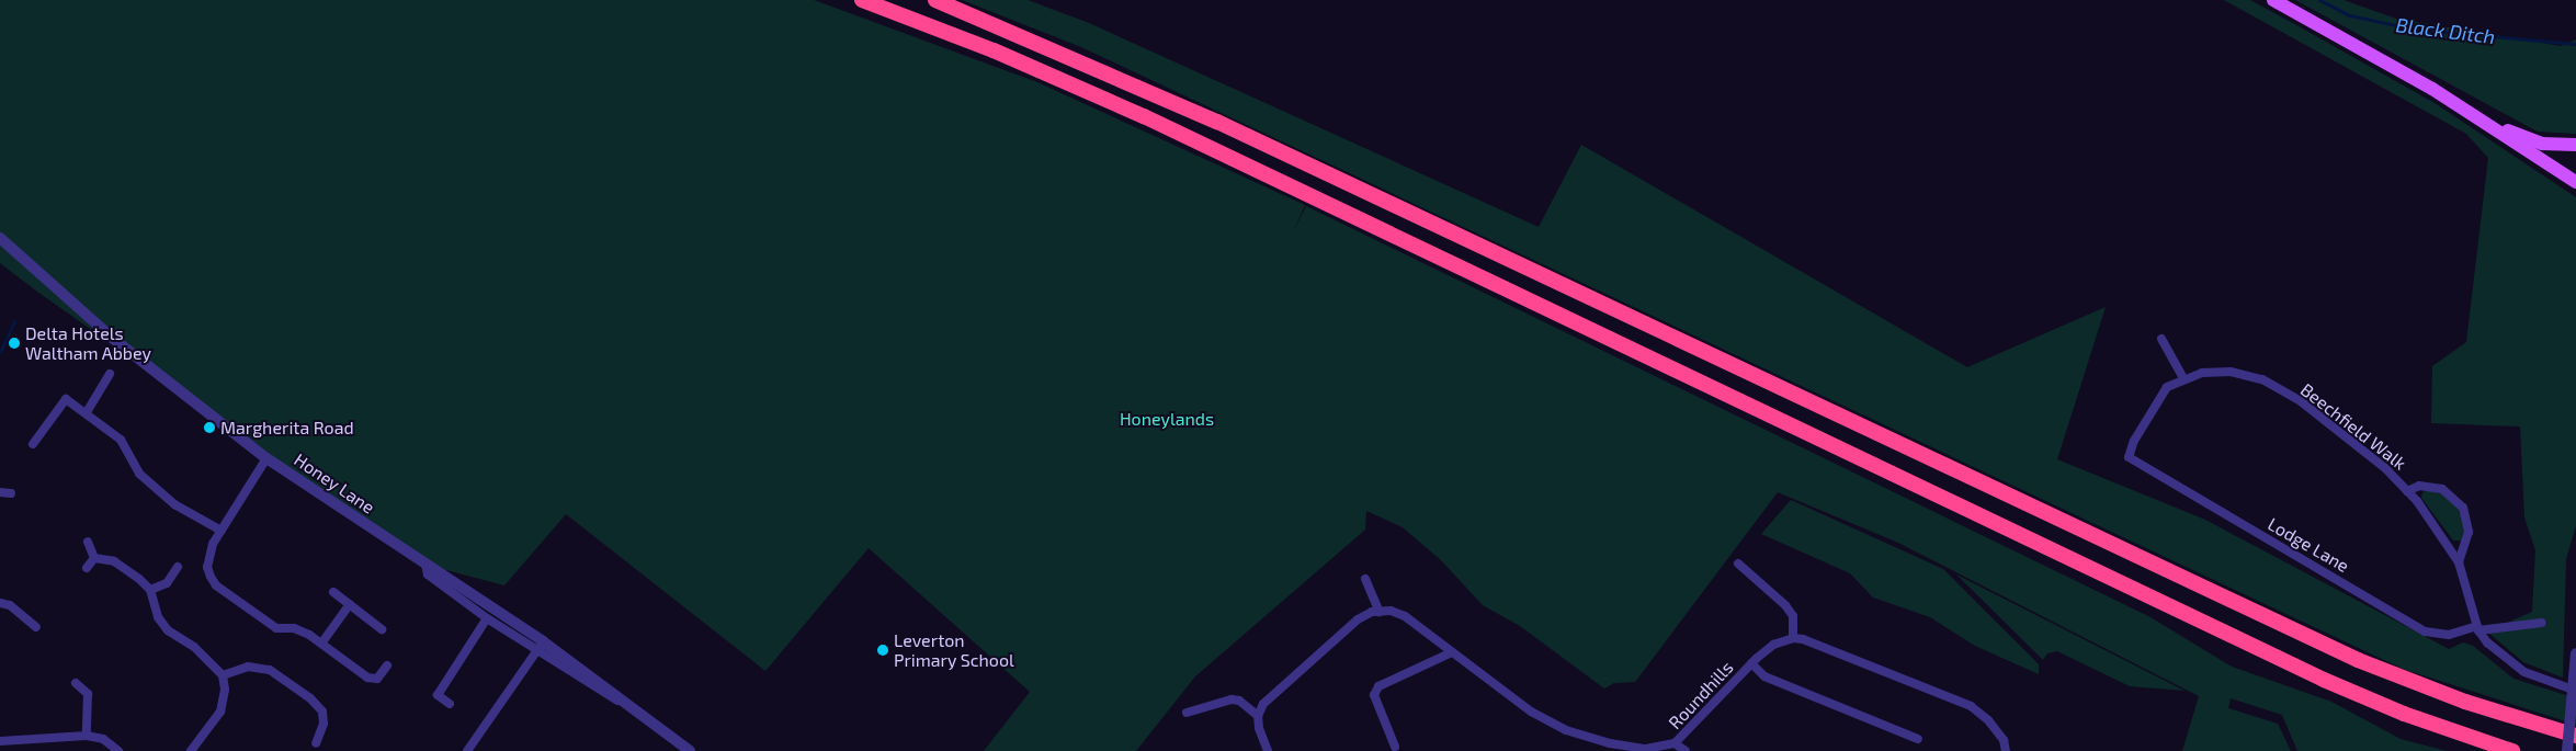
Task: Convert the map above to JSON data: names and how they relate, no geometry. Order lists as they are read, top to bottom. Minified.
{"streets":{"street":["Beechfield Walk","Honey Lane","Lodge Lane","Roundhills"]},"crossings":[["Beechfield Walk","Lodge Lane"]],"water":["Black Ditch"],"parks":["Honeylands"],"places":["Delta Hotels Waltham Abbey","Margherita Road","Leverton Primary School"]}
